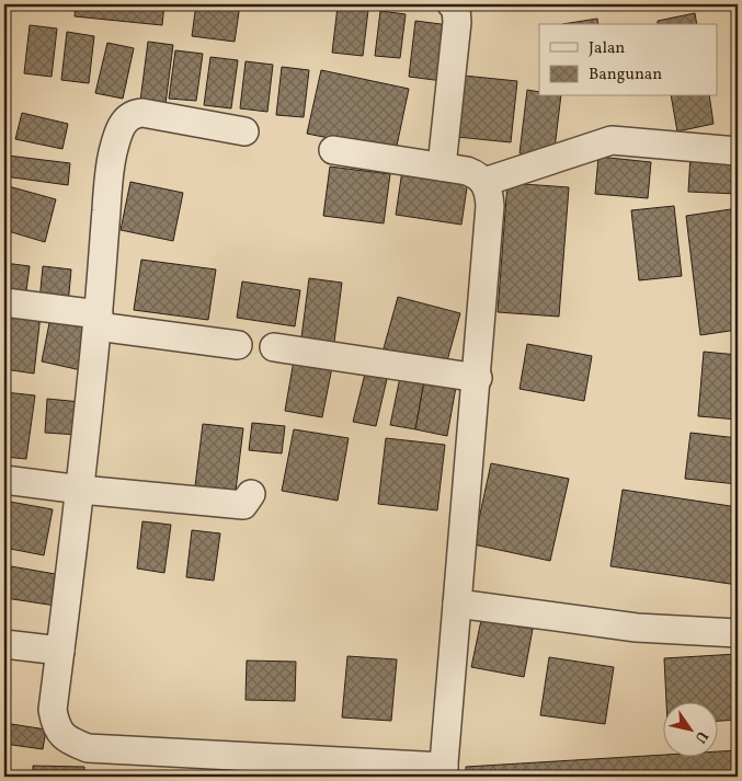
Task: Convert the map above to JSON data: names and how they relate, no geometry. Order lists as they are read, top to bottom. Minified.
{"legend":["Jalan","Bangunan"],"north":"bottom right"}
